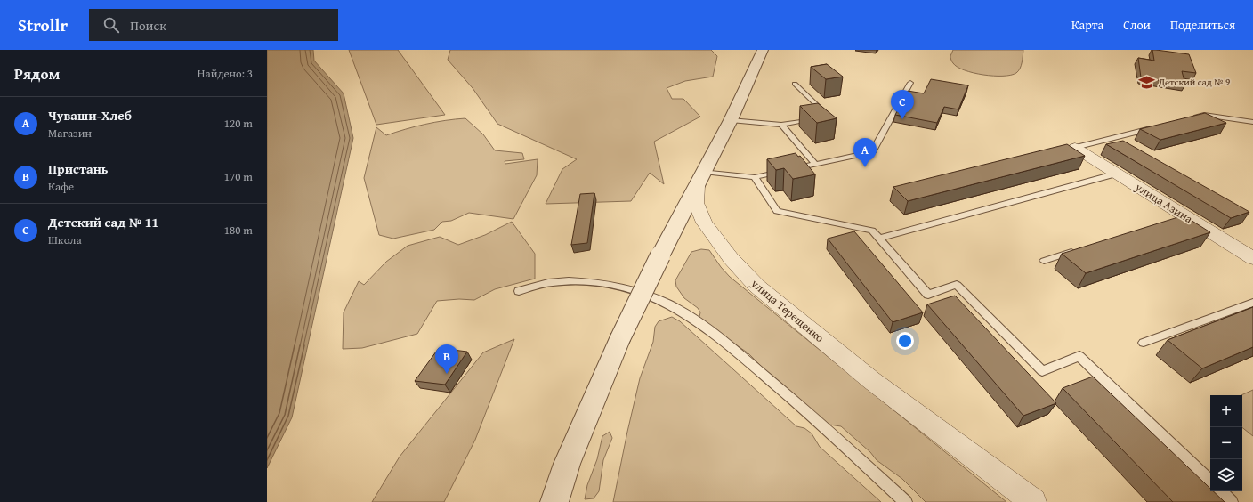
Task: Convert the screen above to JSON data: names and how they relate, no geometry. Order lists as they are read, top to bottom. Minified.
{"streets":{"street":["улица Азина","улица Терещенко"]},"places":{"school or university":["Детский сад № 9"]},"page":{"header":"Strollr","search":"Поиск","nav":["Карта","Слои","Поделиться"],"heading":["Рядом","Найдено: 3"],"pins":["C","A","B"],"list":[{"mark":"A","name":"Чуваши-Хлеб","note":"Магазин","value":"120 m"},{"mark":"B","name":"Пристань","note":"Кафе","value":"170 m"},{"mark":"C","name":"Детский сад № 11","note":"Школа","value":"180 m"}],"map_buttons":["+","−"]}}
